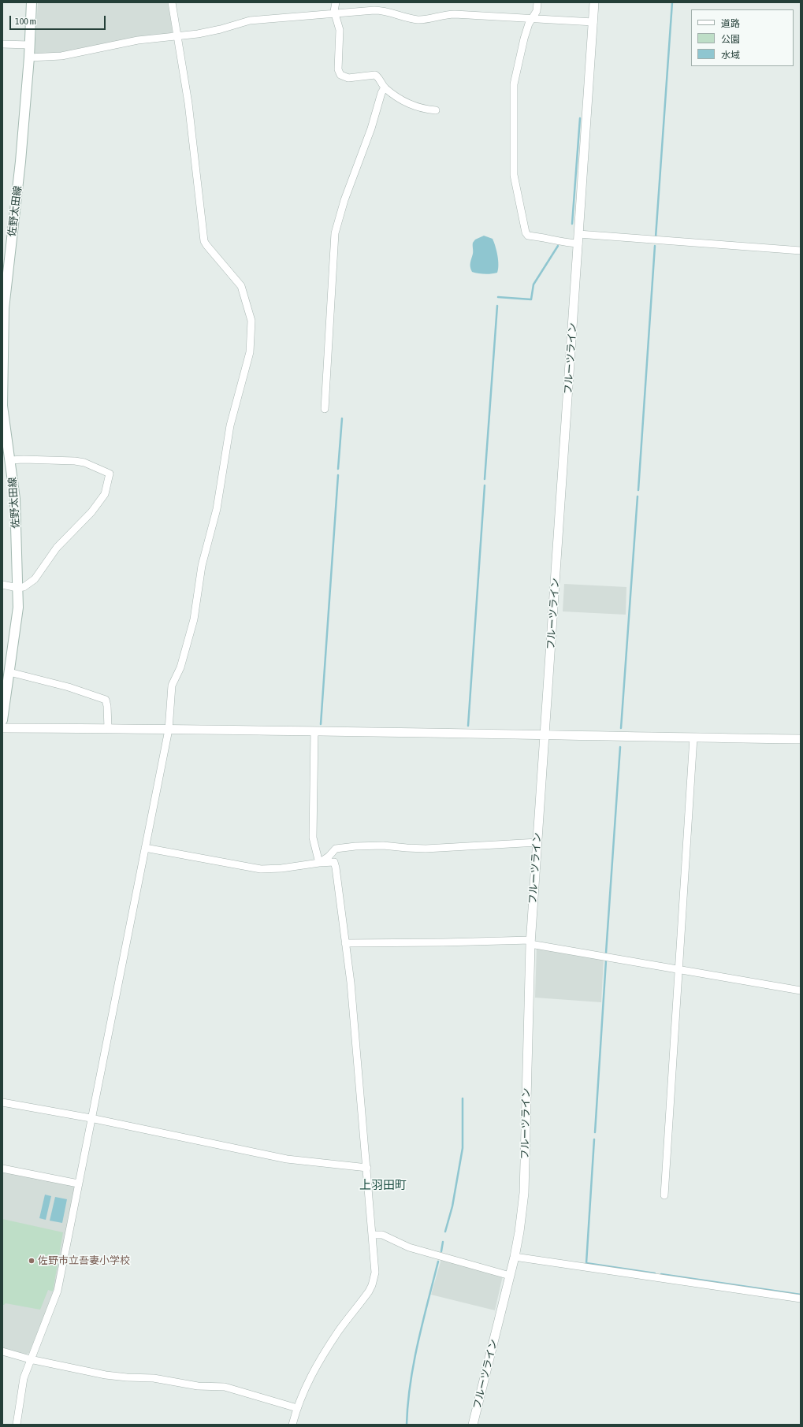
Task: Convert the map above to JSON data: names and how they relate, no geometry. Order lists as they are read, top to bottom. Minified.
{"streets":{"main road":["佐野太田線"],"street":["フルーツライン"]},"districts":["上羽田町"],"places":["佐野市立吾妻小学校"],"legend":["道路","公園","水域"],"scale_bar":"100 m"}
